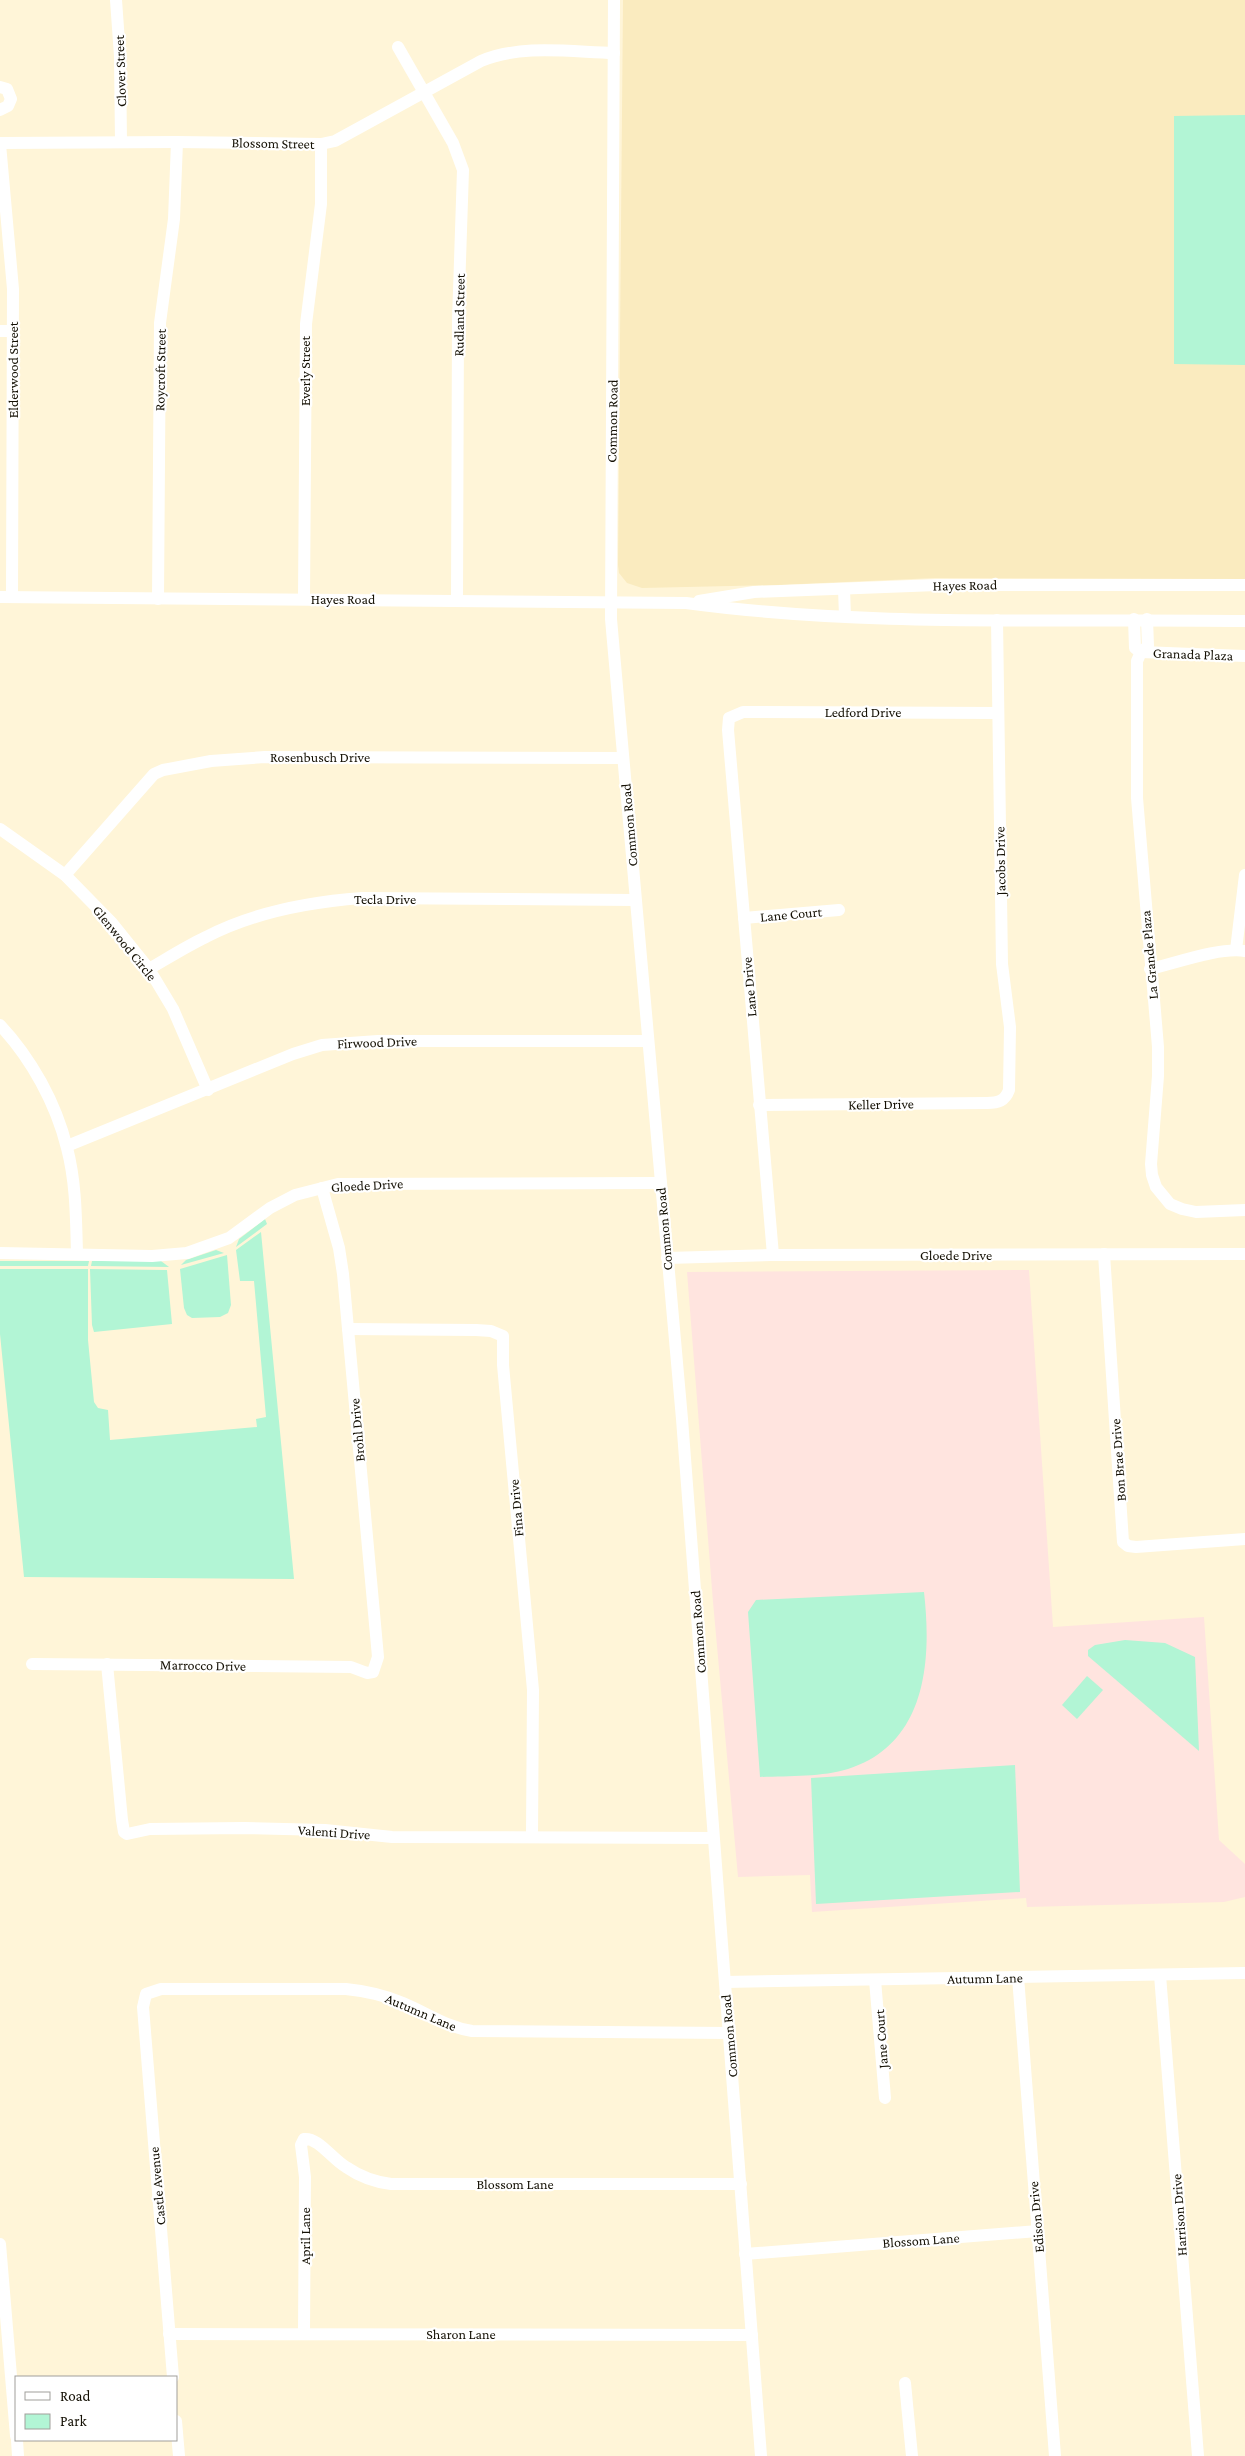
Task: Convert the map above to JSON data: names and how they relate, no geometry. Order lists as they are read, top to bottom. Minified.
{"streets":{"street":["Clover Street","Blossom Street","Rudland Street","Elderwood Street","Roycroft Street","Everly Street","Common Road","Hayes Road","Granada Plaza","Ledford Drive","Rosenbusch Drive","Jacobs Drive","Tecla Drive","Lane Court","Glenwood Circle","La Grande Plaza","Lane Drive","Firwood Drive","Keller Drive","Gloede Drive","Brohl Drive","Bon Brae Drive","Fina Drive","Marrocco Drive","Valenti Drive","Autumn Lane","Jane Court","Blossom Lane","Castle Avenue","Harrison Drive","Edison Drive","April Lane","Sharon Lane"]},"crossings":[["Clover Street","Blossom Street"],["Blossom Street","Rudland Street"],["Blossom Street","Elderwood Street"],["Blossom Street","Roycroft Street"],["Blossom Street","Everly Street"],["Blossom Street","Common Road"],["Rudland Street","Hayes Road"],["Elderwood Street","Hayes Road"],["Roycroft Street","Hayes Road"],["Everly Street","Hayes Road"],["Common Road","Hayes Road"],["Common Road","Rosenbusch Drive"],["Common Road","Tecla Drive"],["Common Road","Firwood Drive"],["Common Road","Gloede Drive"],["Common Road","Valenti Drive"],["Common Road","Autumn Lane"],["Common Road","Blossom Lane"],["Common Road","Sharon Lane"],["Hayes Road","Jacobs Drive"],["Hayes Road","La Grande Plaza"],["Granada Plaza","La Grande Plaza"],["Ledford Drive","Jacobs Drive"],["Ledford Drive","Lane Drive"],["Rosenbusch Drive","Glenwood Circle"],["Jacobs Drive","Keller Drive"],["Tecla Drive","Glenwood Circle"],["Lane Court","Lane Drive"],["Glenwood Circle","Firwood Drive"],["Lane Drive","Keller Drive"],["Lane Drive","Gloede Drive"],["Gloede Drive","Brohl Drive"],["Gloede Drive","Bon Brae Drive"],["Brohl Drive","Fina Drive"],["Brohl Drive","Marrocco Drive"],["Fina Drive","Valenti Drive"],["Marrocco Drive","Valenti Drive"],["Autumn Lane","Jane Court"],["Autumn Lane","Castle Avenue"],["Autumn Lane","Harrison Drive"],["Autumn Lane","Edison Drive"],["Blossom Lane","Edison Drive"],["Blossom Lane","April Lane"],["Castle Avenue","Sharon Lane"],["April Lane","Sharon Lane"]],"legend":["Road","Park"]}
